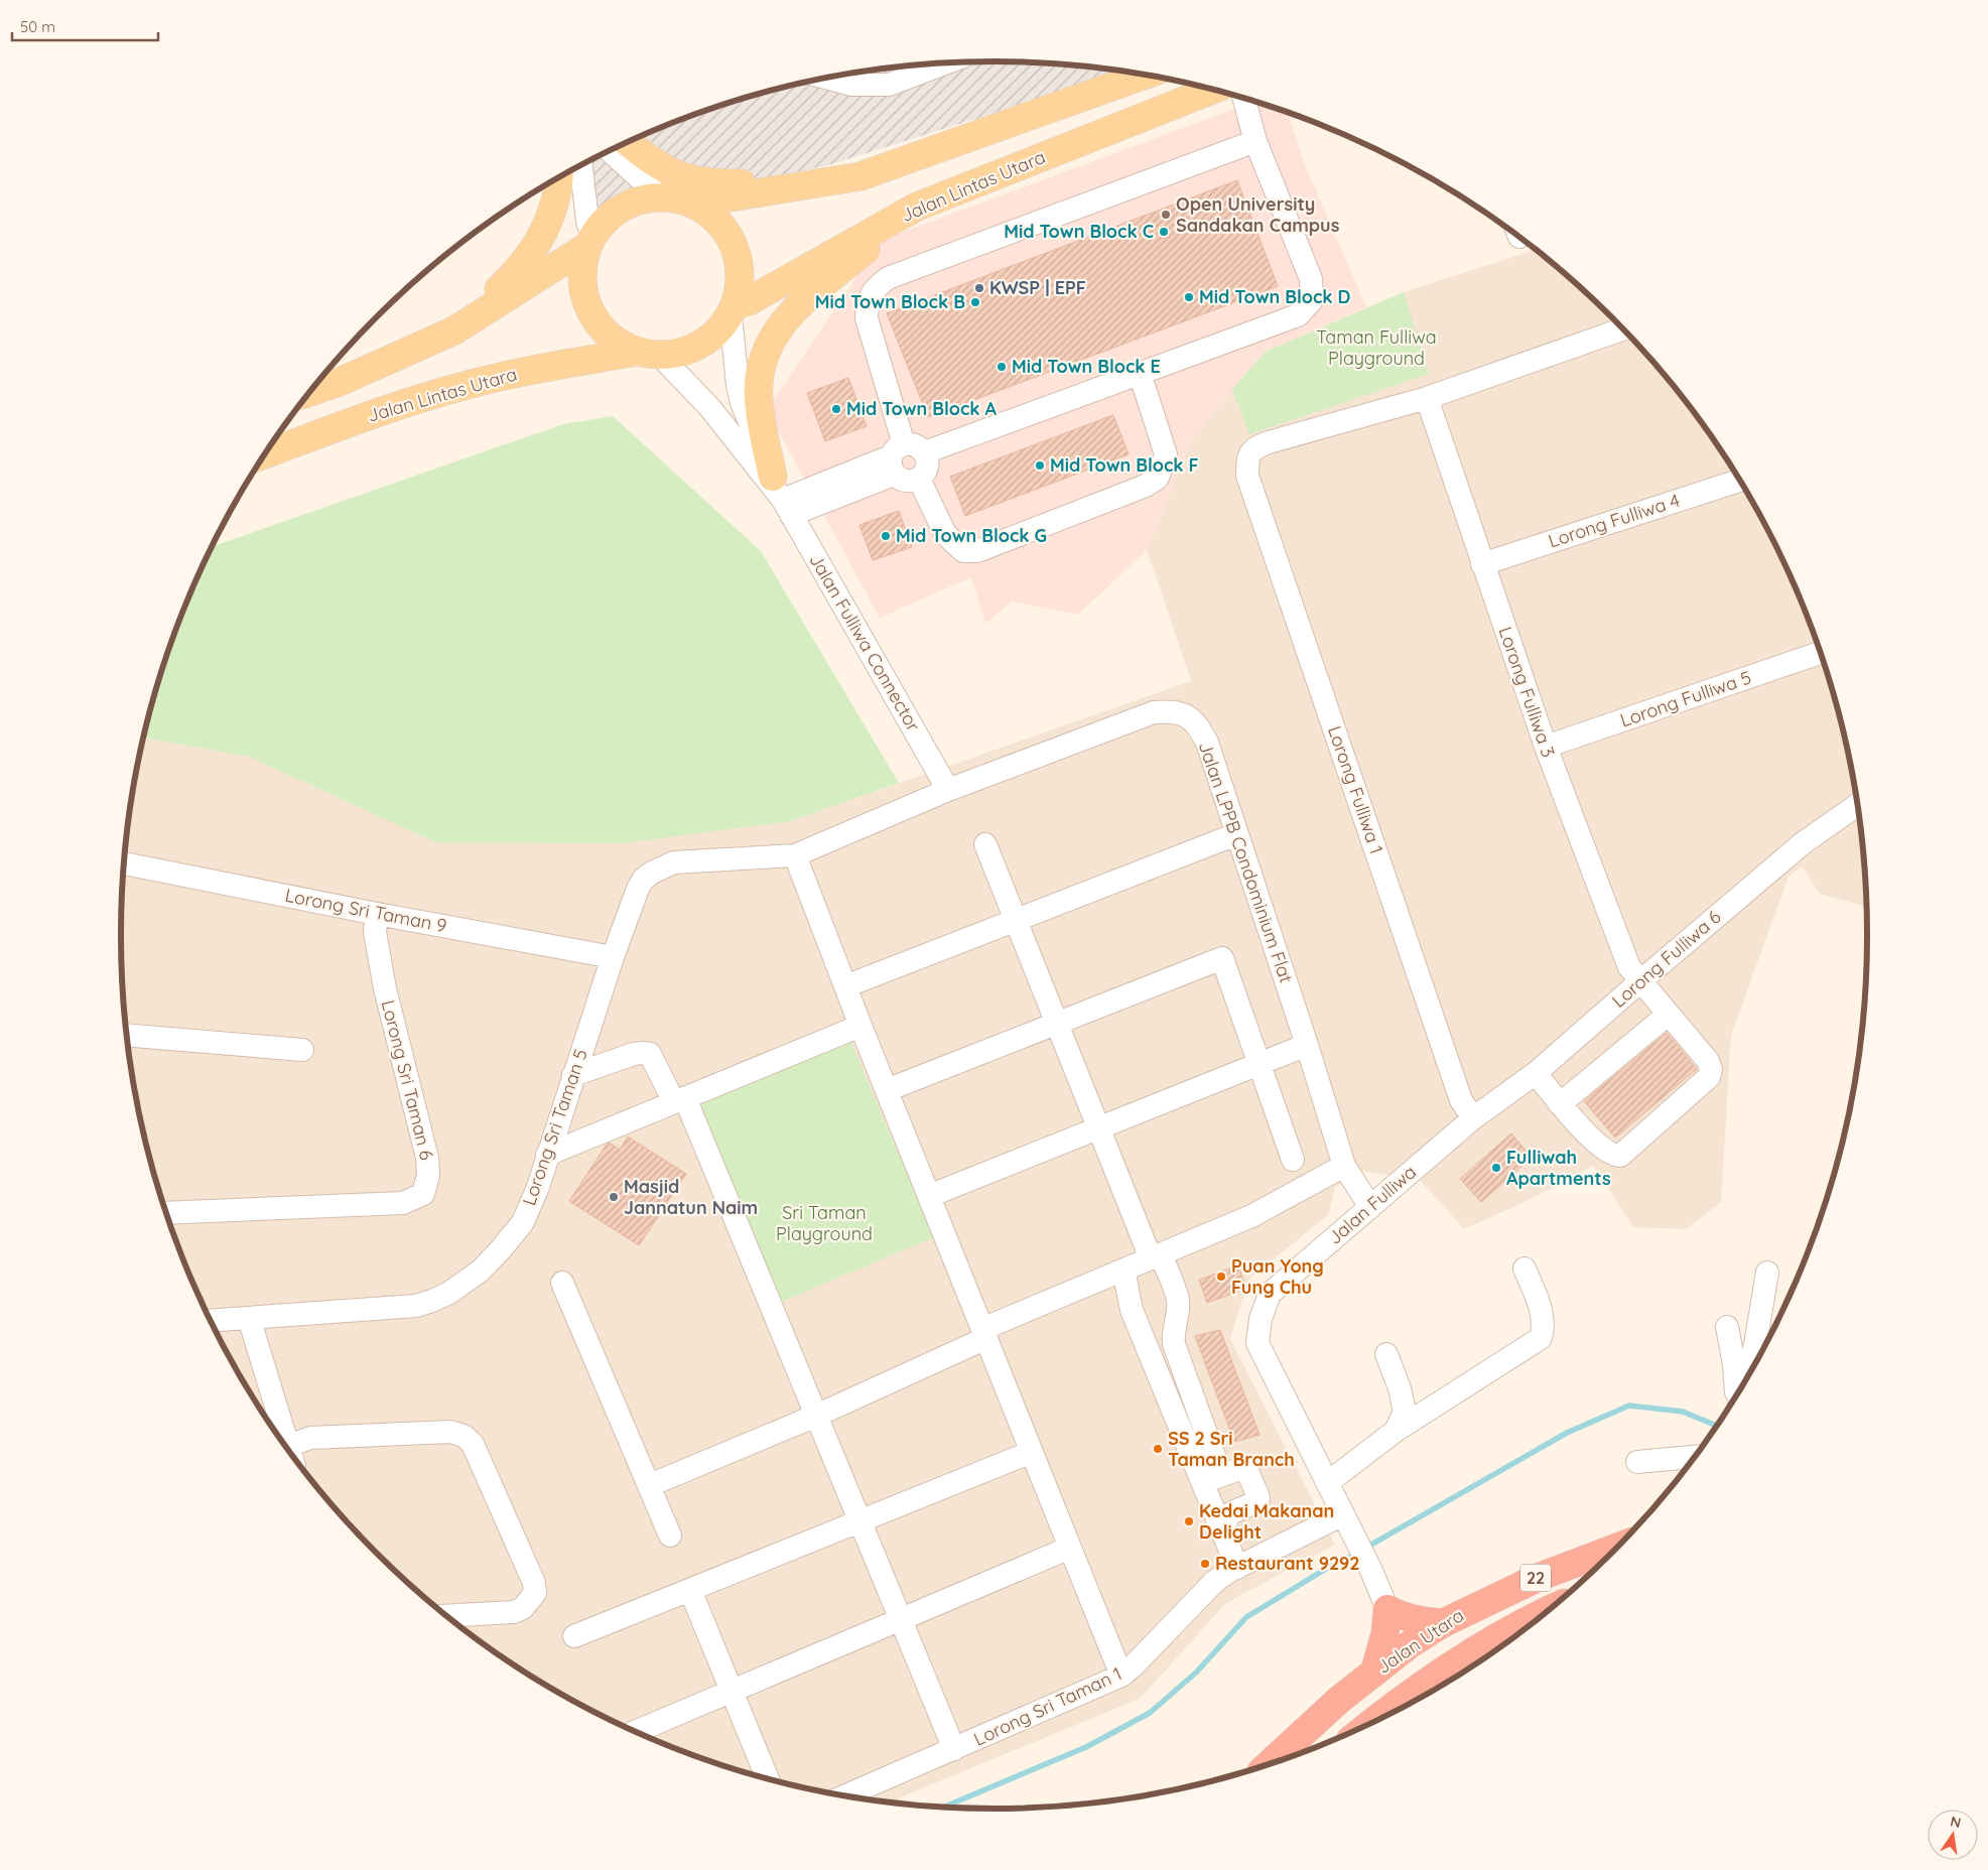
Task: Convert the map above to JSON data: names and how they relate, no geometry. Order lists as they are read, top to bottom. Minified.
{"streets":{"highway":["22","Jalan Utara"],"main road":["Jalan Lintas Utara"],"street":["Lorong Fulliwa 4","Jalan Fulliwa Connector","Lorong Fulliwa 3","Lorong Fulliwa 5","Lorong Fulliwa 1","Jalan LPPB Condominium Flat","Lorong Sri Taman 9","Lorong Fulliwa 6","Lorong Sri Taman 6","Lorong Sri Taman 5","Jalan Fulliwa","Lorong Sri Taman 1"]},"crossings":[["Jalan Lintas Utara","Jalan Fulliwa Connector"],["Lorong Fulliwa 4","Lorong Fulliwa 3"],["Jalan Fulliwa Connector","Jalan LPPB Condominium Flat"],["Lorong Fulliwa 3","Lorong Fulliwa 5"],["Lorong Fulliwa 3","Lorong Fulliwa 1"],["Lorong Fulliwa 3","Lorong Fulliwa 6"],["Lorong Fulliwa 1","Lorong Fulliwa 6"],["Lorong Fulliwa 1","Jalan Fulliwa"],["Jalan LPPB Condominium Flat","Lorong Sri Taman 5"],["Jalan LPPB Condominium Flat","Jalan Fulliwa"],["Lorong Sri Taman 9","Lorong Sri Taman 6"],["Lorong Sri Taman 9","Lorong Sri Taman 5"],["Lorong Fulliwa 6","Jalan Fulliwa"],["Jalan Fulliwa","Jalan Utara"],["Jalan Fulliwa","Lorong Sri Taman 1"]],"parks":["Taman Fulliwa Playground","Sri Taman Playground"],"places":["Open University Sandakan Campus","Mid Town Block C","KWSP | EPF","Mid Town Block D","Mid Town Block B","Mid Town Block E","Mid Town Block A","Mid Town Block F","Mid Town Block G","Fulliwah Apartments","Masjid Jannatun Naim","Puan Yong Fung Chu","SS 2 Sri Taman Branch","Kedai Makanan Delight","Restaurant 9292"],"scale_bar":"50 m","north":"top"}
